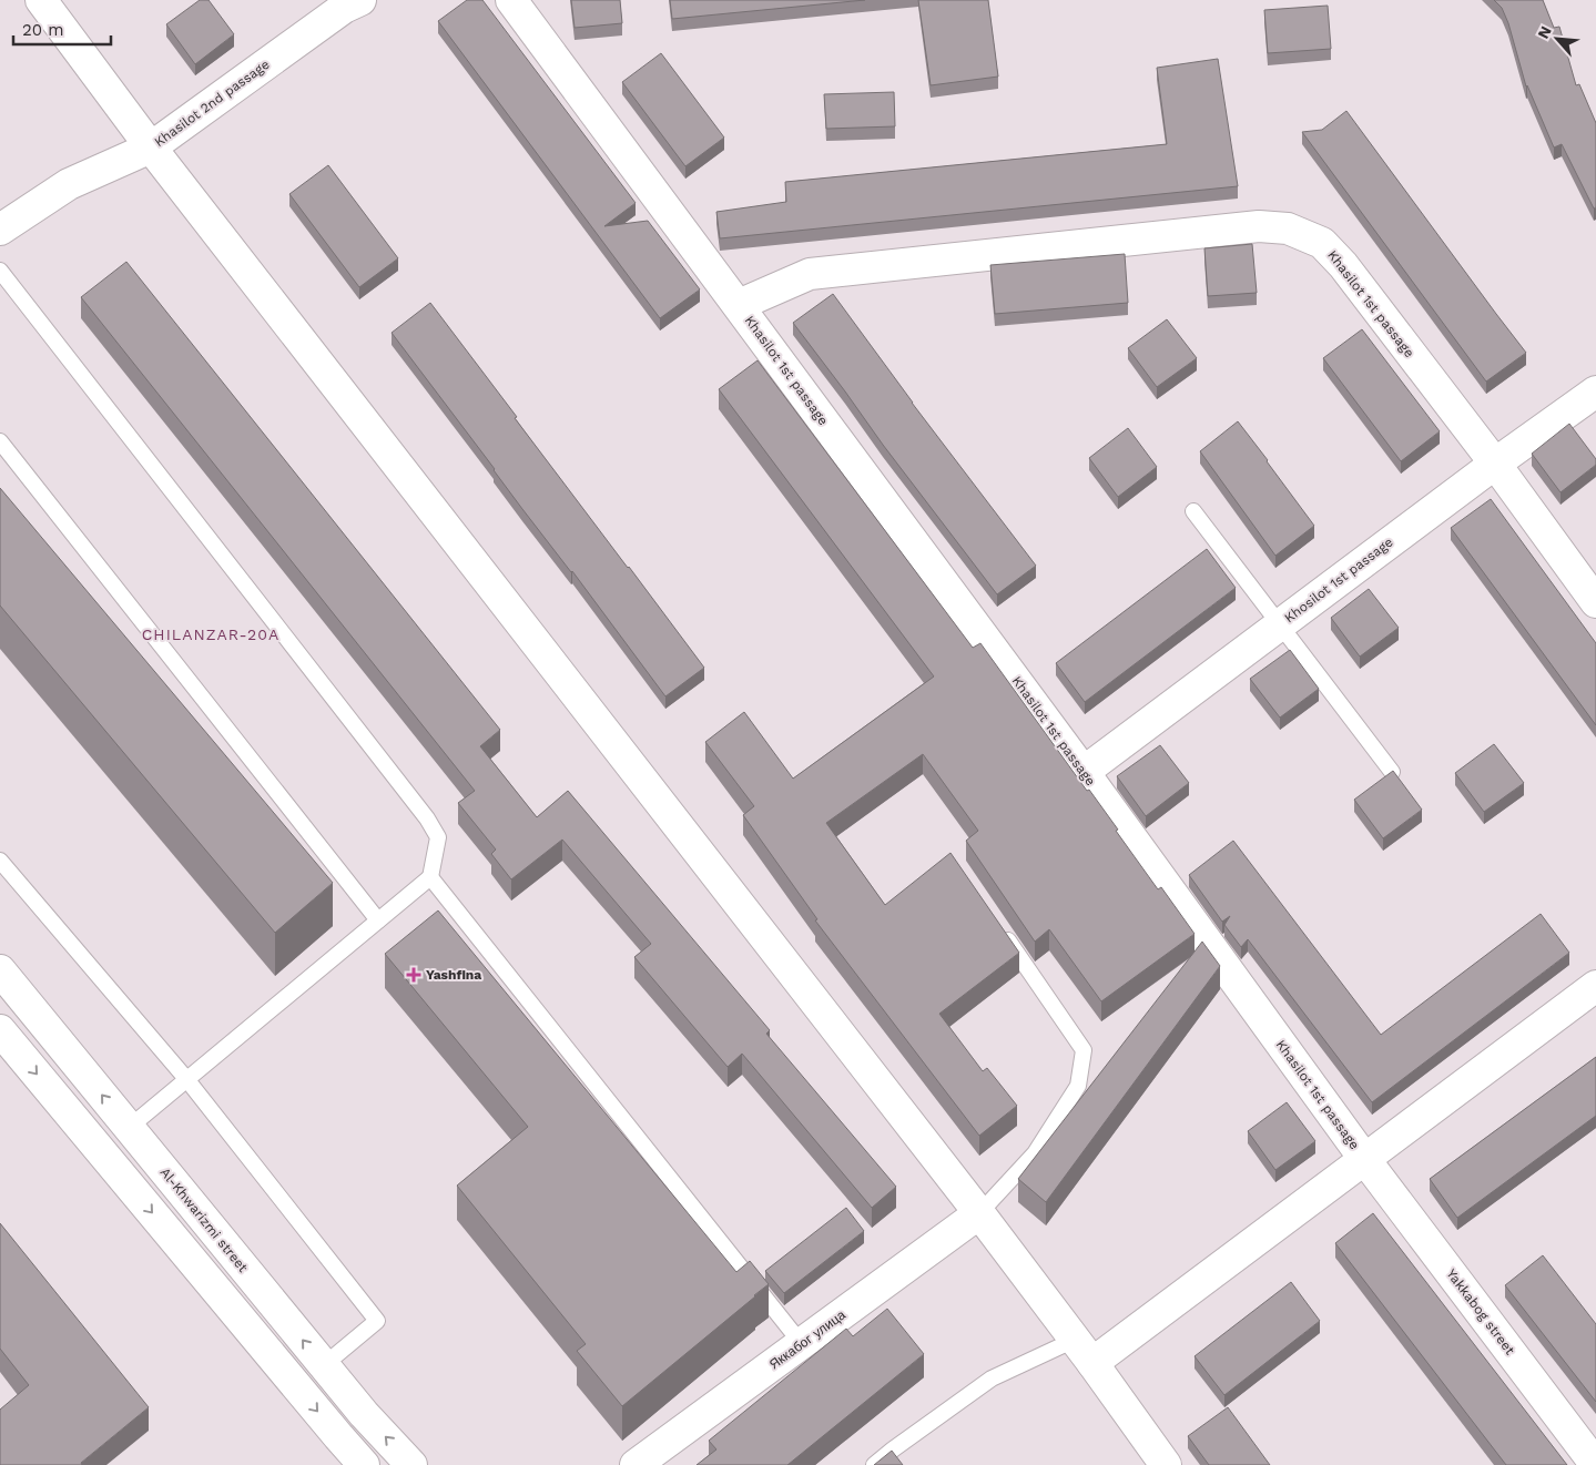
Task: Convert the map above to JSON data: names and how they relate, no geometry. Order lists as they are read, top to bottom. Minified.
{"streets":{"street":["Khasilot 2nd passage","Khasilot 1st passage","Khosilot 1st passage","Al-Khwarizmi street","Yakkabog street","Яккабог улица"]},"crossings":[["Khasilot 1st passage","Khosilot 1st passage"],["Khasilot 1st passage","Yakkabog street"]],"districts":["CHILANZAR-20A"],"places":{"health":["Yashfina"]},"scale_bar":"20 m","north":"top left"}
